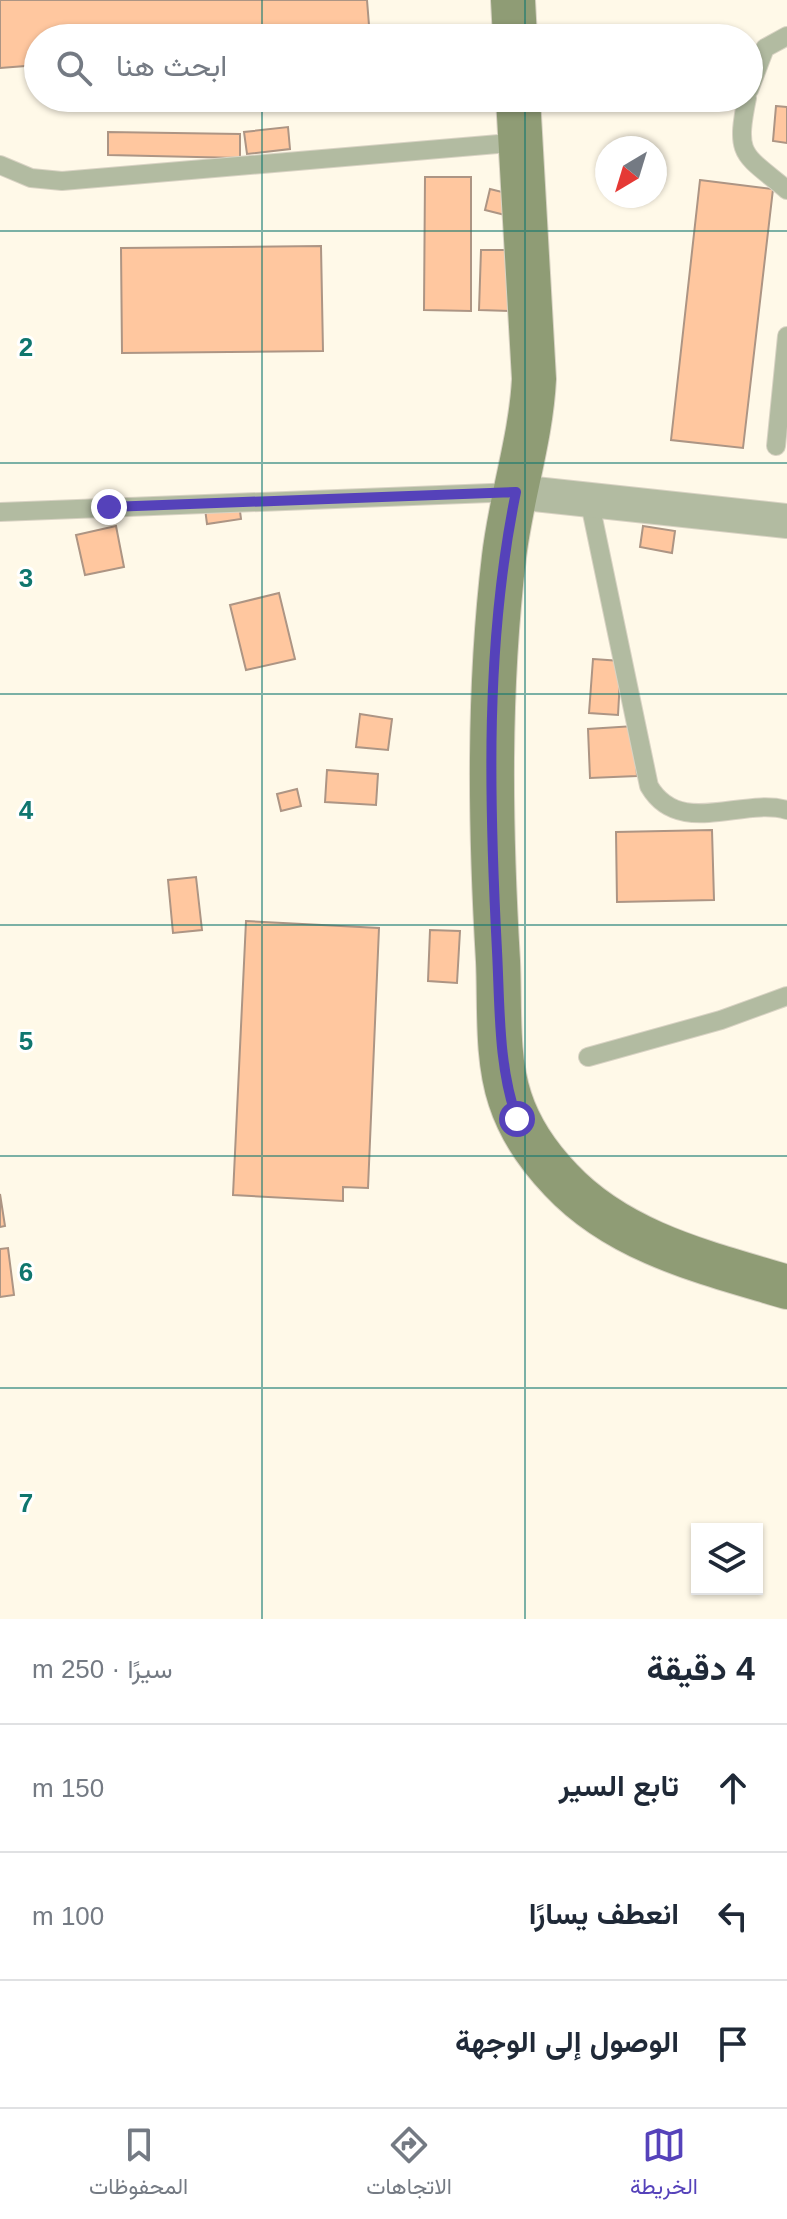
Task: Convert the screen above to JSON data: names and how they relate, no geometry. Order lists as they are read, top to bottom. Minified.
{"north":"bottom left","page":{"search":"ابحث هنا","heading":["4 دقيقة","سيرًا · 250 m"],"list":[["تابع السير","150 m"],["انعطف يسارًا","100 m"],"الوصول إلى الوجهة"],"nav":["الخريطة","الاتجاهات","المحفوظات"]},"grid":{"rows":["2","3","4","5","6","7"]}}
